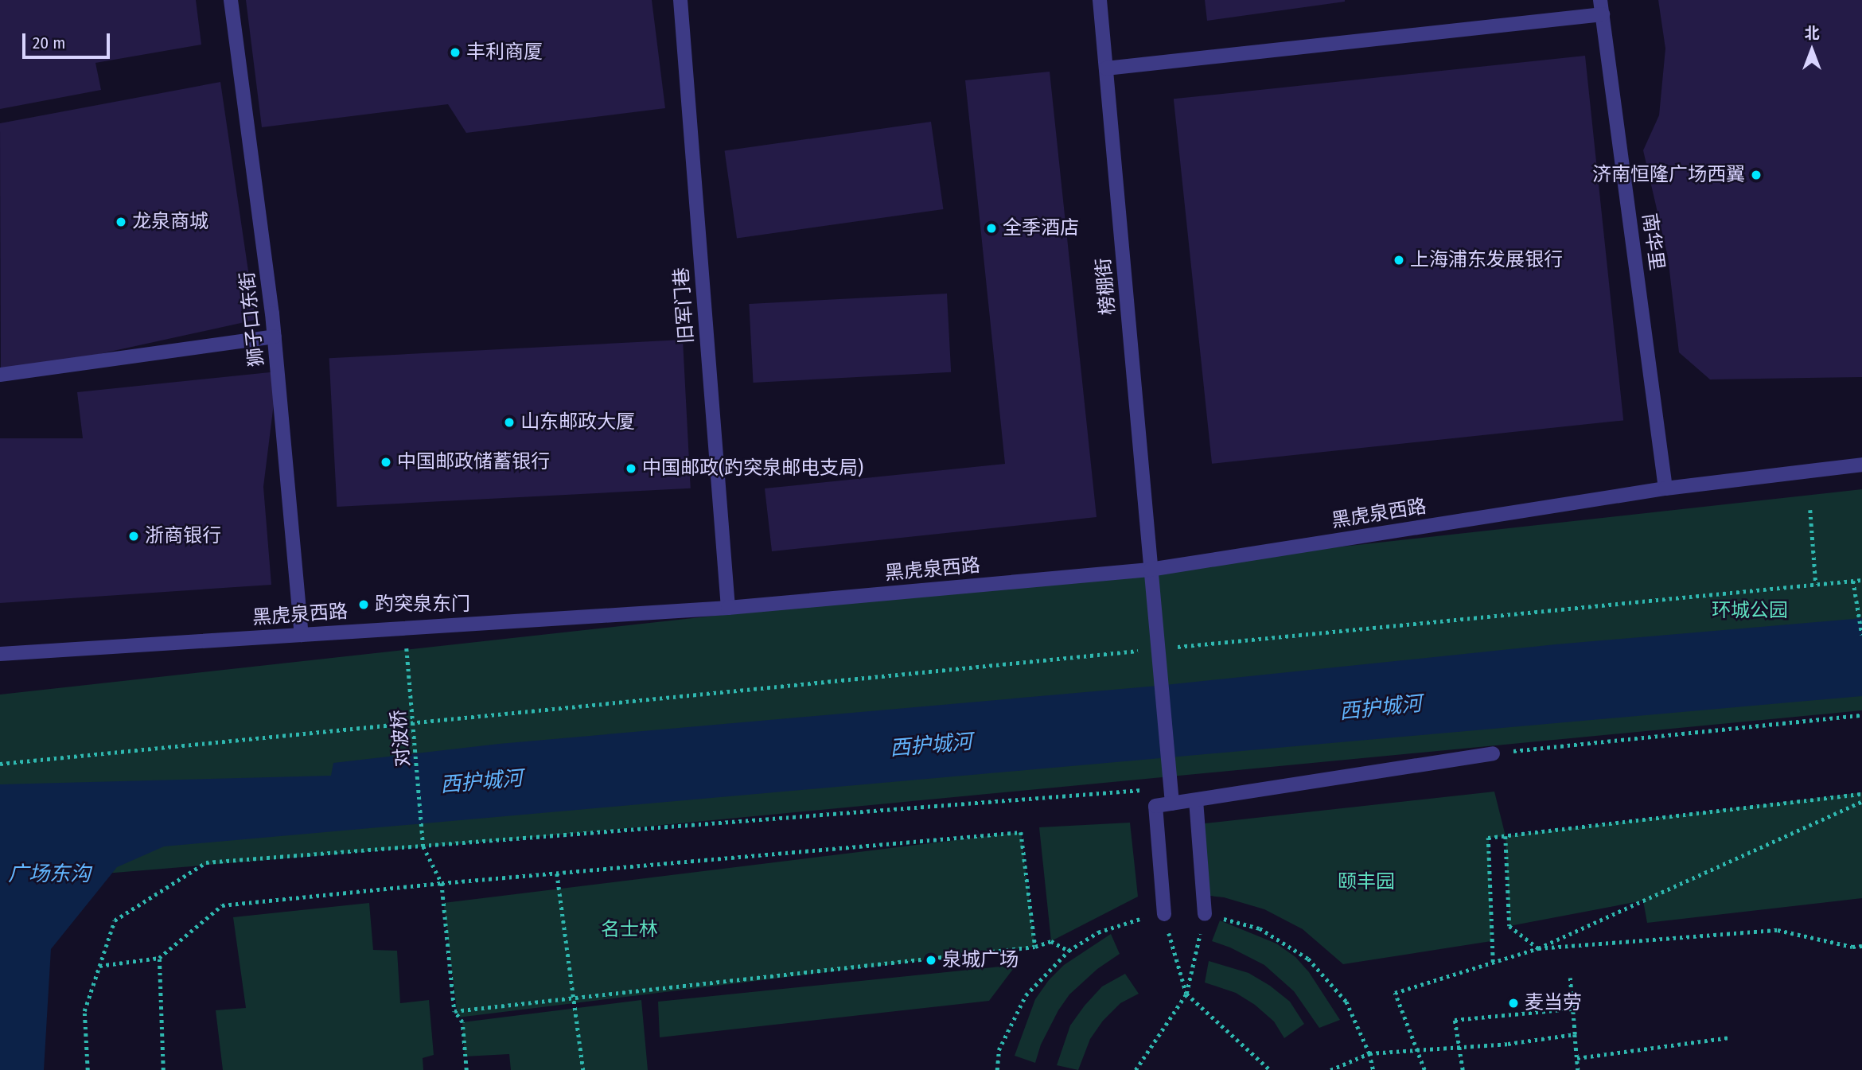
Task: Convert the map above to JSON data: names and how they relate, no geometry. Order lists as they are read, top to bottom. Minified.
{"streets":{"street":["南华里","榜棚街","旧军门巷","狮子口东街","黑虎泉西路"],"path":["对波桥"]},"crossings":[["南华里","黑虎泉西路"],["榜棚街","黑虎泉西路"],["旧军门巷","黑虎泉西路"],["狮子口东街","黑虎泉西路"],["黑虎泉西路","对波桥"]],"water":["西护城河","广场东沟"],"parks":["环城公园","颐丰园","名士林"],"places":["丰利商厦","济南恒隆广场西翼","龙泉商城","全季酒店","上海浦东发展银行","山东邮政大厦","中国邮政储蓄银行","中国邮政(趵突泉邮电支局)","浙商银行","趵突泉东门","泉城广场","麦当劳"],"scale_bar":"20 m","north":"top"}
